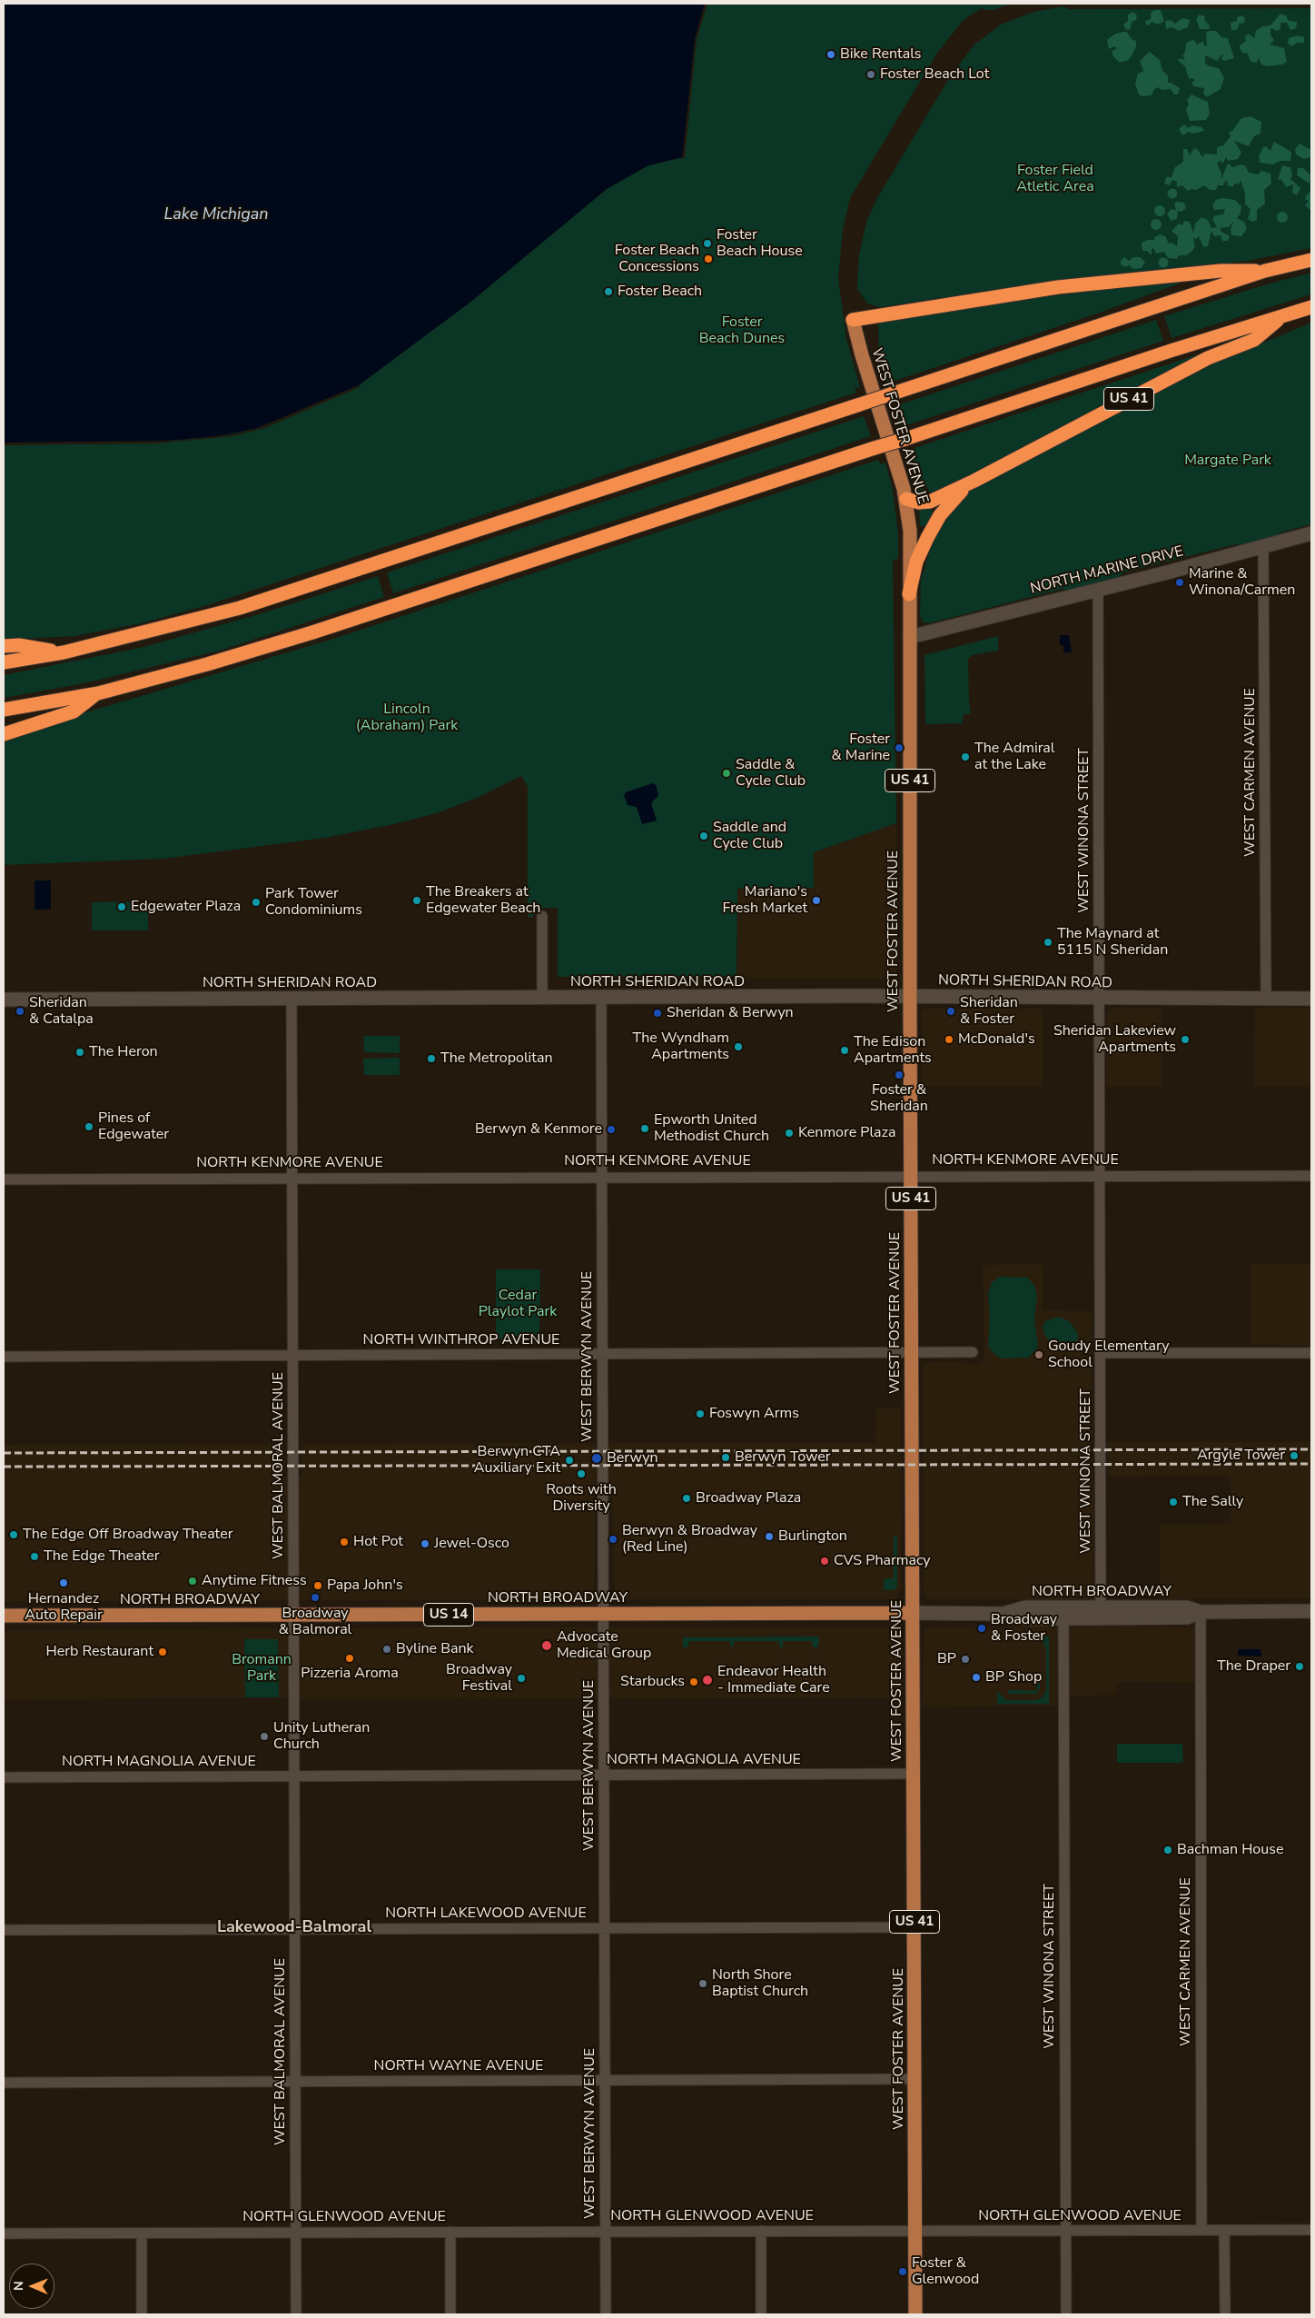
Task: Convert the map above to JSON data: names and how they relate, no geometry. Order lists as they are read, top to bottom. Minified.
{"streets":{"highway":["US 41"],"main road":["WEST FOSTER AVENUE","NORTH MARINE DRIVE","NORTH SHERIDAN ROAD","NORTH BROADWAY","US 14"],"street":["WEST CARMEN AVENUE","WEST WINONA STREET","NORTH KENMORE AVENUE","NORTH WINTHROP AVENUE","WEST BERWYN AVENUE","WEST BALMORAL AVENUE","NORTH MAGNOLIA AVENUE","NORTH LAKEWOOD AVENUE","NORTH WAYNE AVENUE","NORTH GLENWOOD AVENUE"]},"crossings":[["US 41","WEST FOSTER AVENUE"],["WEST FOSTER AVENUE","NORTH MARINE DRIVE"],["WEST FOSTER AVENUE","NORTH SHERIDAN ROAD"],["WEST FOSTER AVENUE","NORTH KENMORE AVENUE"],["WEST FOSTER AVENUE","NORTH WINTHROP AVENUE"],["WEST FOSTER AVENUE","NORTH BROADWAY"],["WEST FOSTER AVENUE","NORTH MAGNOLIA AVENUE"],["WEST FOSTER AVENUE","NORTH LAKEWOOD AVENUE"],["WEST FOSTER AVENUE","NORTH WAYNE AVENUE"],["WEST FOSTER AVENUE","NORTH GLENWOOD AVENUE"],["NORTH MARINE DRIVE","WEST CARMEN AVENUE"],["NORTH MARINE DRIVE","WEST WINONA STREET"],["WEST CARMEN AVENUE","NORTH SHERIDAN ROAD"],["WEST CARMEN AVENUE","NORTH BROADWAY"],["WEST CARMEN AVENUE","NORTH GLENWOOD AVENUE"],["WEST WINONA STREET","NORTH SHERIDAN ROAD"],["WEST WINONA STREET","NORTH KENMORE AVENUE"],["WEST WINONA STREET","NORTH BROADWAY"],["WEST WINONA STREET","NORTH GLENWOOD AVENUE"],["NORTH SHERIDAN ROAD","WEST BERWYN AVENUE"],["NORTH SHERIDAN ROAD","WEST BALMORAL AVENUE"],["NORTH KENMORE AVENUE","WEST BERWYN AVENUE"],["NORTH KENMORE AVENUE","WEST BALMORAL AVENUE"],["NORTH WINTHROP AVENUE","WEST BERWYN AVENUE"],["NORTH WINTHROP AVENUE","WEST BALMORAL AVENUE"],["WEST BERWYN AVENUE","NORTH BROADWAY"],["WEST BERWYN AVENUE","NORTH MAGNOLIA AVENUE"],["WEST BERWYN AVENUE","NORTH LAKEWOOD AVENUE"],["WEST BERWYN AVENUE","NORTH WAYNE AVENUE"],["WEST BERWYN AVENUE","NORTH GLENWOOD AVENUE"],["WEST BALMORAL AVENUE","NORTH BROADWAY"],["WEST BALMORAL AVENUE","NORTH MAGNOLIA AVENUE"],["WEST BALMORAL AVENUE","NORTH LAKEWOOD AVENUE"],["WEST BALMORAL AVENUE","NORTH WAYNE AVENUE"],["WEST BALMORAL AVENUE","NORTH GLENWOOD AVENUE"]],"districts":["Lakewood-Balmoral"],"water":["Lake Michigan"],"parks":["Foster Field Atletic Area","Foster Beach Dunes","Margate Park","Lincoln (Abraham) Park","Cedar Playlot Park","Bromann Park"],"places":["Bike Rentals","Foster Beach Lot","Foster Beach House","Foster Beach Concessions","Foster Beach","Marine & Winona/Carmen","Foster & Marine","The Admiral at the Lake","Saddle & Cycle Club","Saddle and Cycle Club","The Breakers at Edgewater Beach","Mariano's Fresh Market","Park Tower Condominiums","Edgewater Plaza","The Maynard at 5115 N Sheridan","Sheridan & Catalpa","Sheridan & Foster","Sheridan & Berwyn","McDonald's","Sheridan Lakeview Apartments","The Wyndham Apartments","The Edison Apartments","The Heron","The Metropolitan","Foster & Sheridan","Pines of Edgewater","Epworth United Methodist Church","Berwyn & Kenmore","Kenmore Plaza","Goudy Elementary School","Foswyn Arms","Argyle Tower","Berwyn Tower","Berwyn","Berwyn CTA Auxiliary Exit","Roots with Diversity","Broadway Plaza","The Sally","The Edge Off Broadway Theater","Burlington","Berwyn & Broadway (Red Line)","Hot Pot","Jewel-Osco","The Edge Theater","CVS Pharmacy","Anytime Fitness","Hernandez Auto Repair","Papa John's","Broadway & Balmoral","Broadway & Foster","Advocate Medical Group","Byline Bank","Herb Restaurant","Pizzeria Aroma","BP","The Draper","BP Shop","Broadway Festival","Endeavor Health - Immediate Care","Starbucks","Unity Lutheran Church","Bachman House","North Shore Baptist Church","Foster & Glenwood"],"north":"left"}
